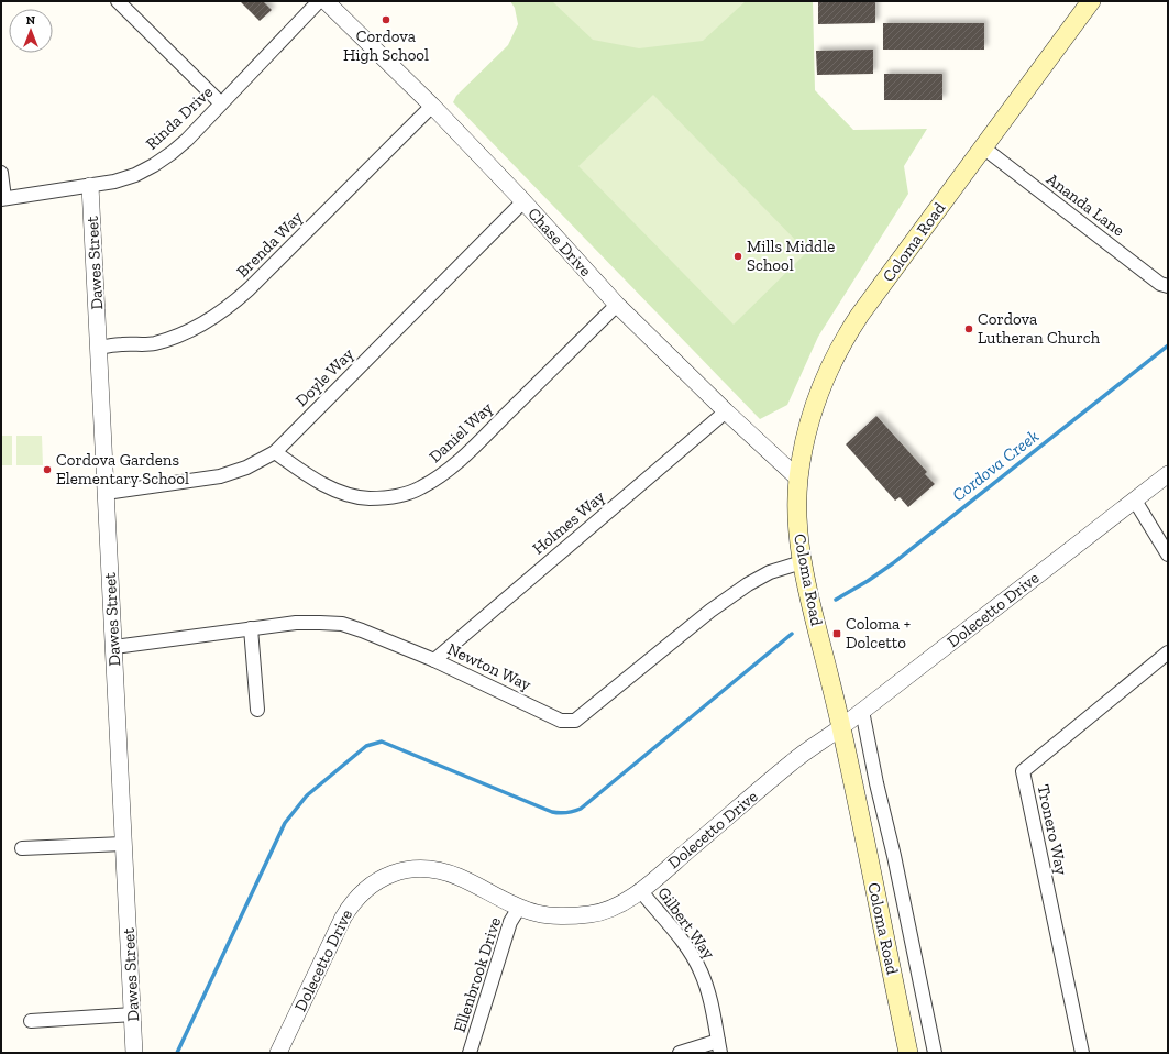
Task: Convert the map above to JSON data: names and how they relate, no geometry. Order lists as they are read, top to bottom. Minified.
{"streets":{"main road":["Coloma Road"],"street":["Rinda Drive","Ananda Lane","Chase Drive","Brenda Way","Dawes Street","Doyle Way","Daniel Way","Holmes Way","Dolecetto Drive","Newton Way","Tronero Way","Gilbert Way","Ellenbrook Drive"]},"crossings":[["Rinda Drive","Dawes Street"],["Ananda Lane","Coloma Road"],["Chase Drive","Coloma Road"],["Chase Drive","Brenda Way"],["Chase Drive","Doyle Way"],["Chase Drive","Daniel Way"],["Chase Drive","Holmes Way"],["Coloma Road","Dolecetto Drive"],["Coloma Road","Newton Way"],["Brenda Way","Dawes Street"],["Dawes Street","Doyle Way"],["Dawes Street","Newton Way"],["Doyle Way","Daniel Way"],["Holmes Way","Newton Way"],["Dolecetto Drive","Gilbert Way"],["Dolecetto Drive","Ellenbrook Drive"]],"water":["Cordova Creek"],"places":{"other":["Cordova High School","Mills Middle School","Cordova Lutheran Church","Cordova Gardens Elementary School"],"transit":["Coloma + Dolcetto"]},"north":"top"}
